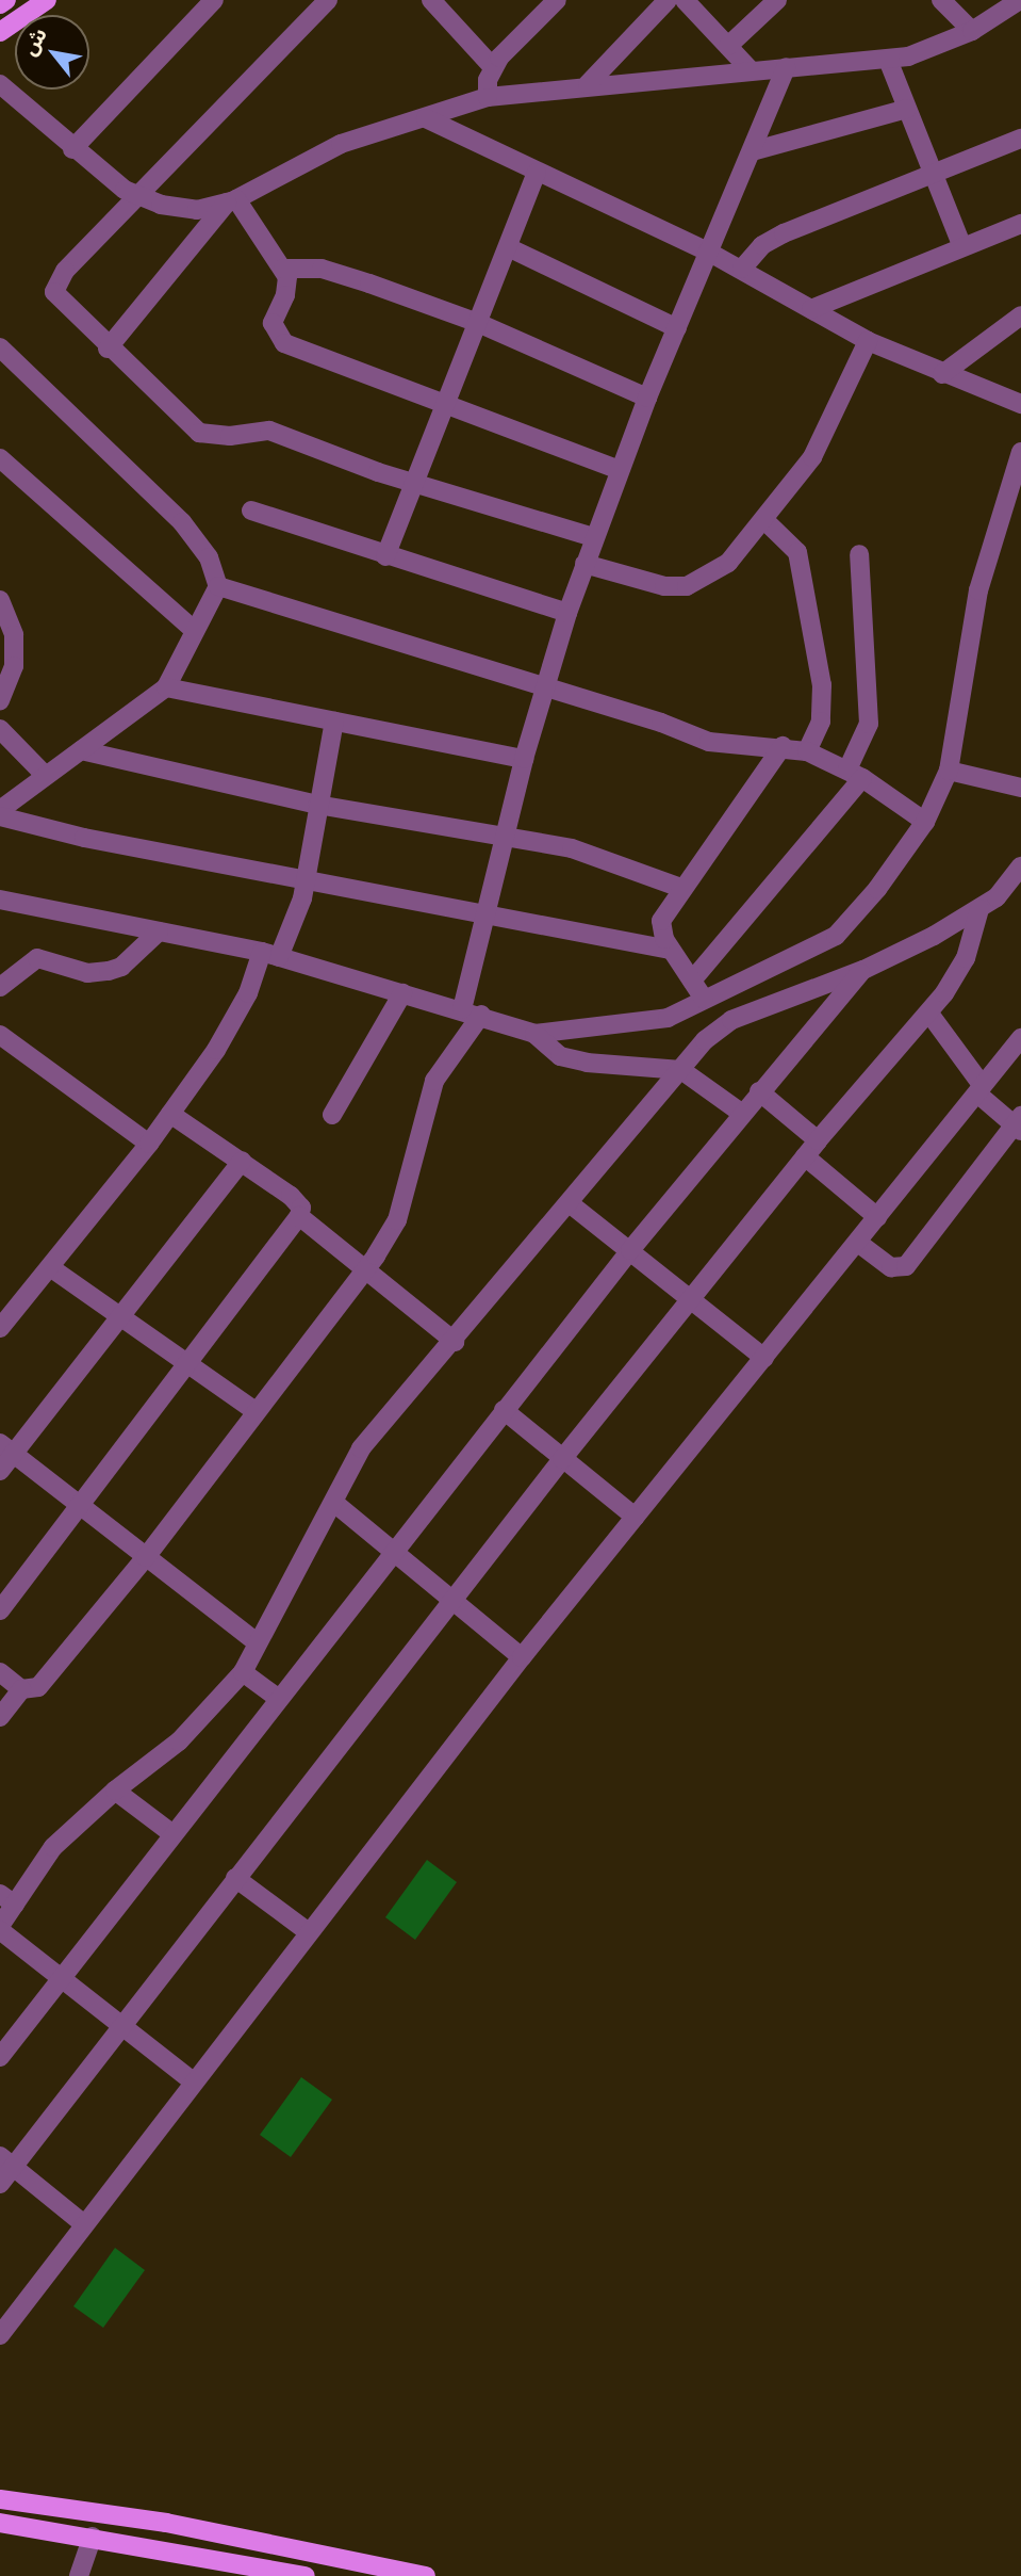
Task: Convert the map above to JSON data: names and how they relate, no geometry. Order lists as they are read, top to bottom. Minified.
{"north":"top left"}
